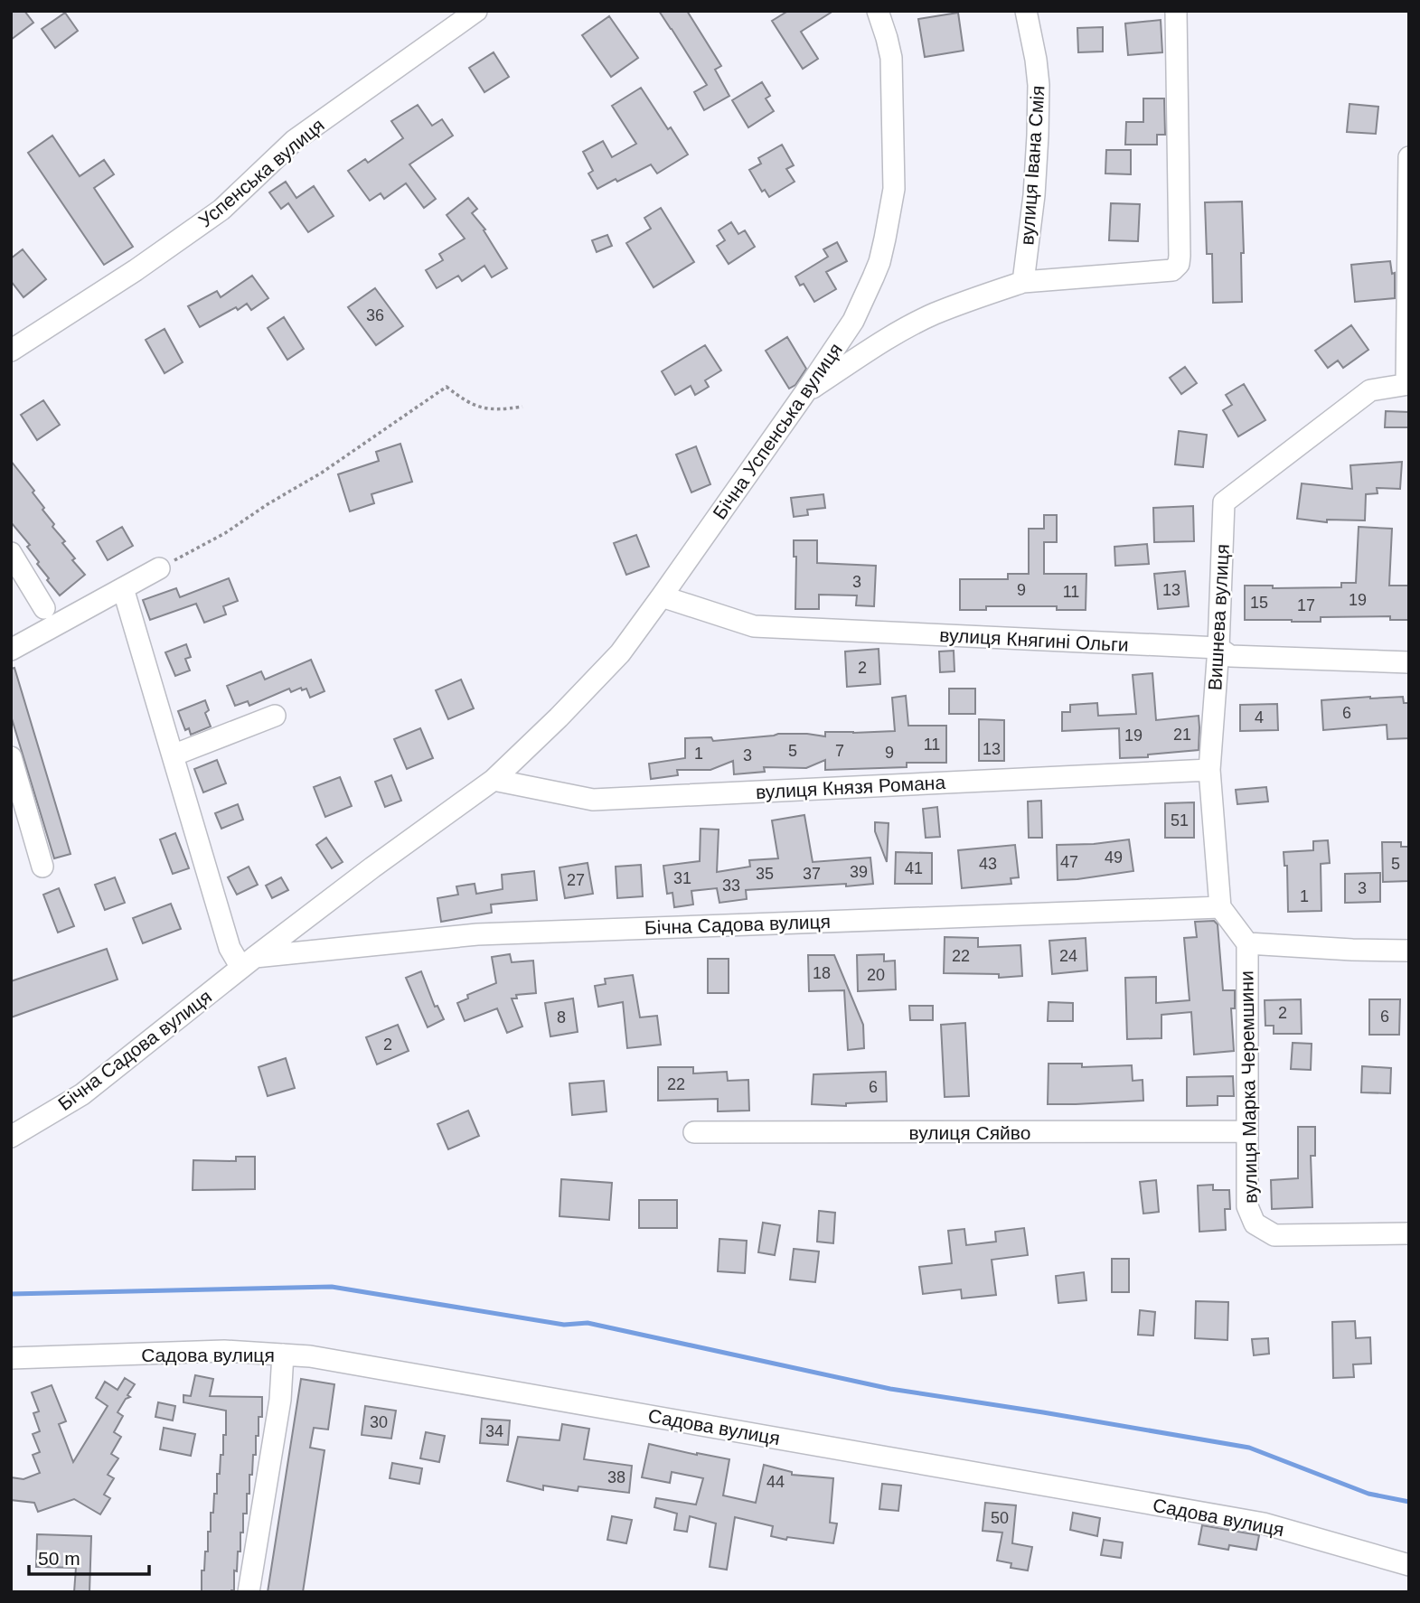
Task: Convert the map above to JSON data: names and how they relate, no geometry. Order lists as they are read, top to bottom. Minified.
{"streets":{"street":["вулиця Івана Смія","Успенська вулиця","Бічна Успенська вулиця","Вишнева вулиця","вулиця Княгині Ольги","вулиця Князя Романа","Бічна Садова вулиця","вулиця Марка Черемшини","вулиця Сяйво","Садова вулиця"]},"crossings":[["Бічна Успенська вулиця","вулиця Княгині Ольги"],["Бічна Успенська вулиця","вулиця Князя Романа"],["Бічна Успенська вулиця","Бічна Садова вулиця"],["Вишнева вулиця","вулиця Княгині Ольги"],["Вишнева вулиця","вулиця Князя Романа"],["Вишнева вулиця","Бічна Садова вулиця"],["вулиця Князя Романа","Бічна Садова вулиця"],["вулиця Марка Черемшини","вулиця Сяйво"]],"house_numbers":["36","3","9","13","11","19","15","17","2","6","4","21","19","11","13","5","7","9","1","3","51","49","47","43","5","41","39","35","37","31","27","33","3","1","22","24","18","20","2","6","8","2","22","6","30","34","38","44","50"],"scale_bar":"50 m"}
